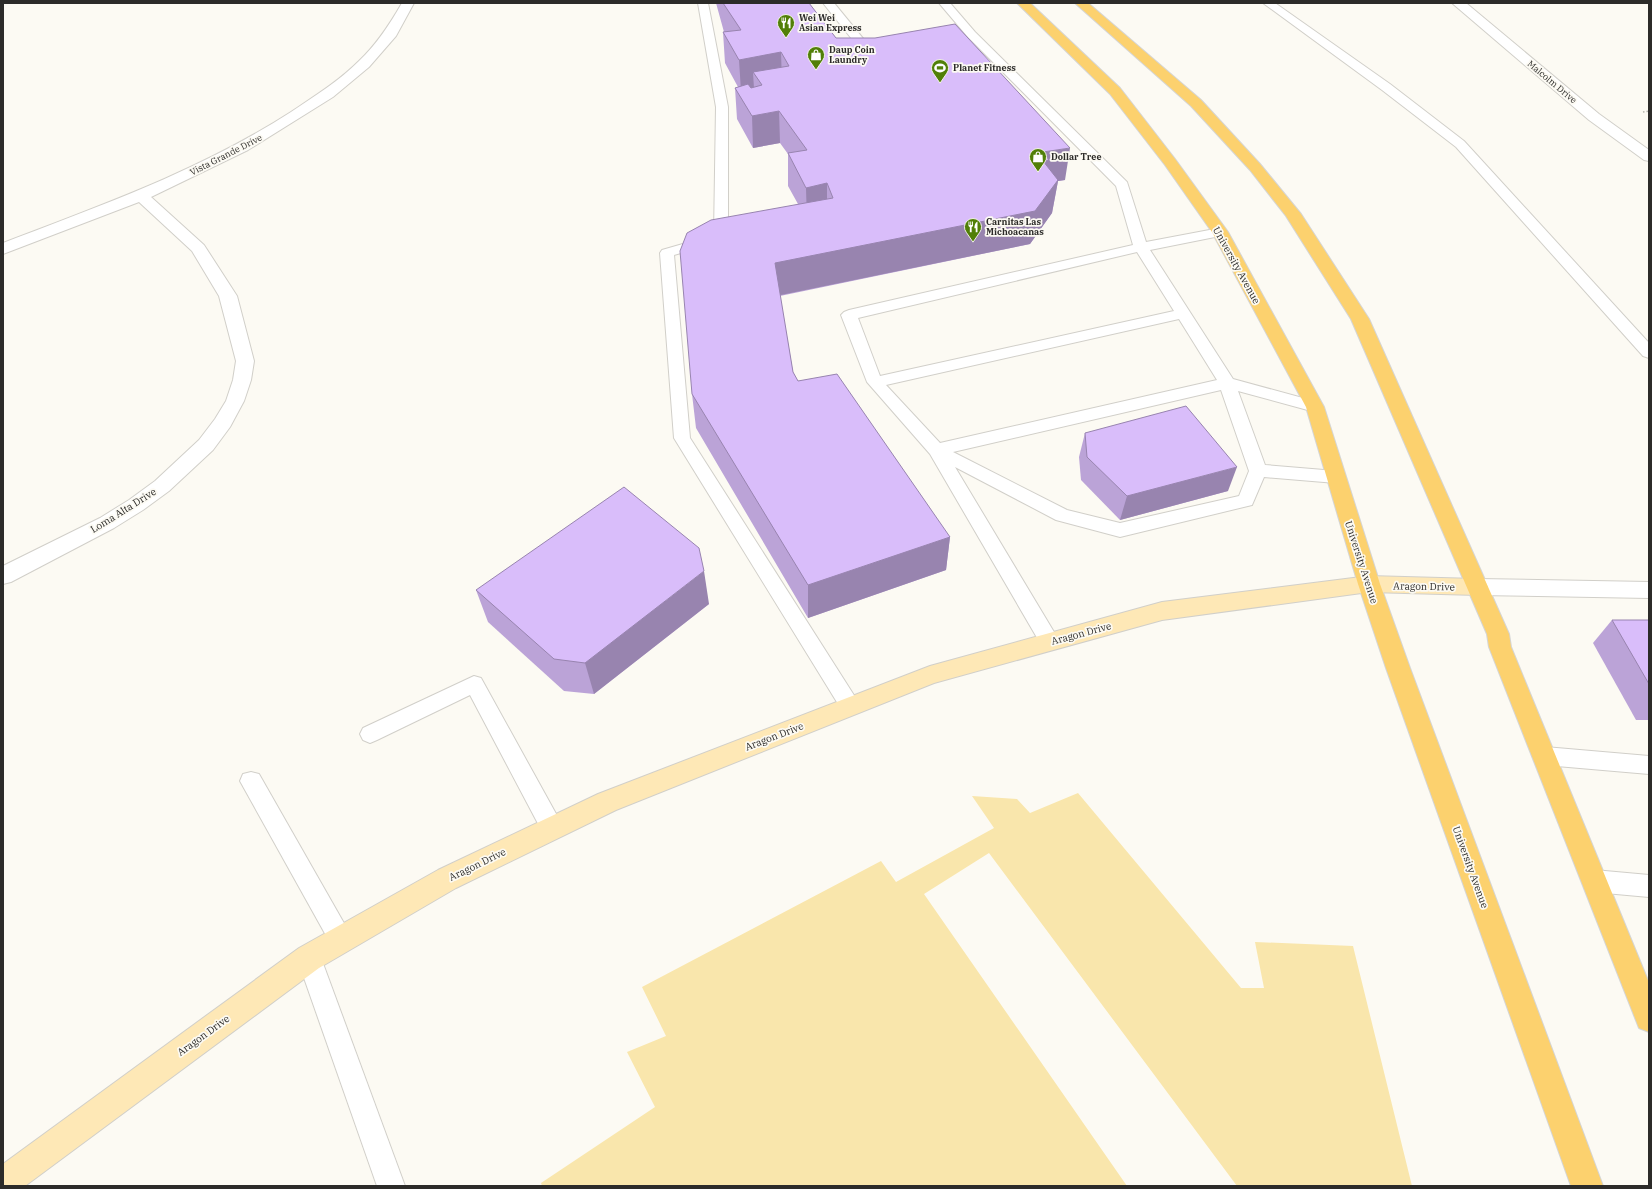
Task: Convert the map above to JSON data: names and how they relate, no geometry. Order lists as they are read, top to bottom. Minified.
{"streets":{"main road":["University Avenue"],"street":["Malcolm Drive","Vista Grande Drive","Loma Alta Drive","Aragon Drive"]},"crossings":[["Vista Grande Drive","Loma Alta Drive"],["University Avenue","Aragon Drive"]],"places":{"restaurant":["Wei Wei Asian Express","Carnitas Las Michoacanas"],"shop":["Daup Coin Laundry","Dollar Tree"],"sports":["Planet Fitness"]}}
